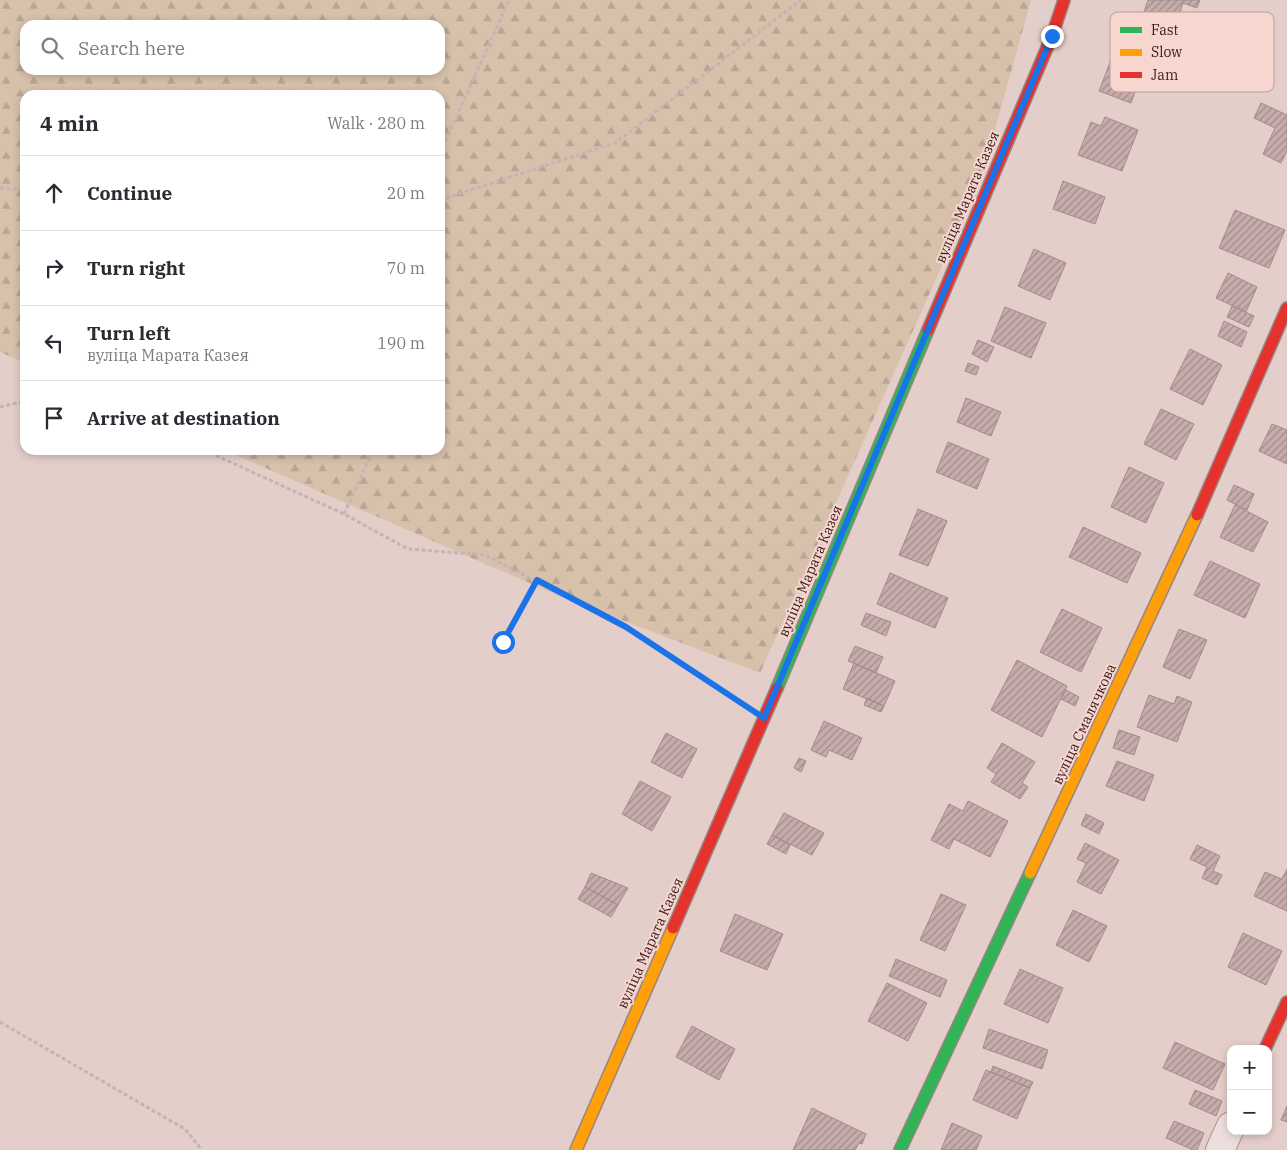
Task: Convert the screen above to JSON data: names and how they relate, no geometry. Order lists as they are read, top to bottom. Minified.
{"streets":{"street":["вуліца Марата Казея","вуліца Смалячкова"]},"legend":["Fast","Slow","Jam"],"page":{"search":"Search here","heading":["4 min","Walk · 280 m"],"list":[["Continue","20 m"],["Turn right","70 m"],["Turn left","вуліца Марата Казея","190 m"],"Arrive at destination"],"map_buttons":["+","−"]}}
